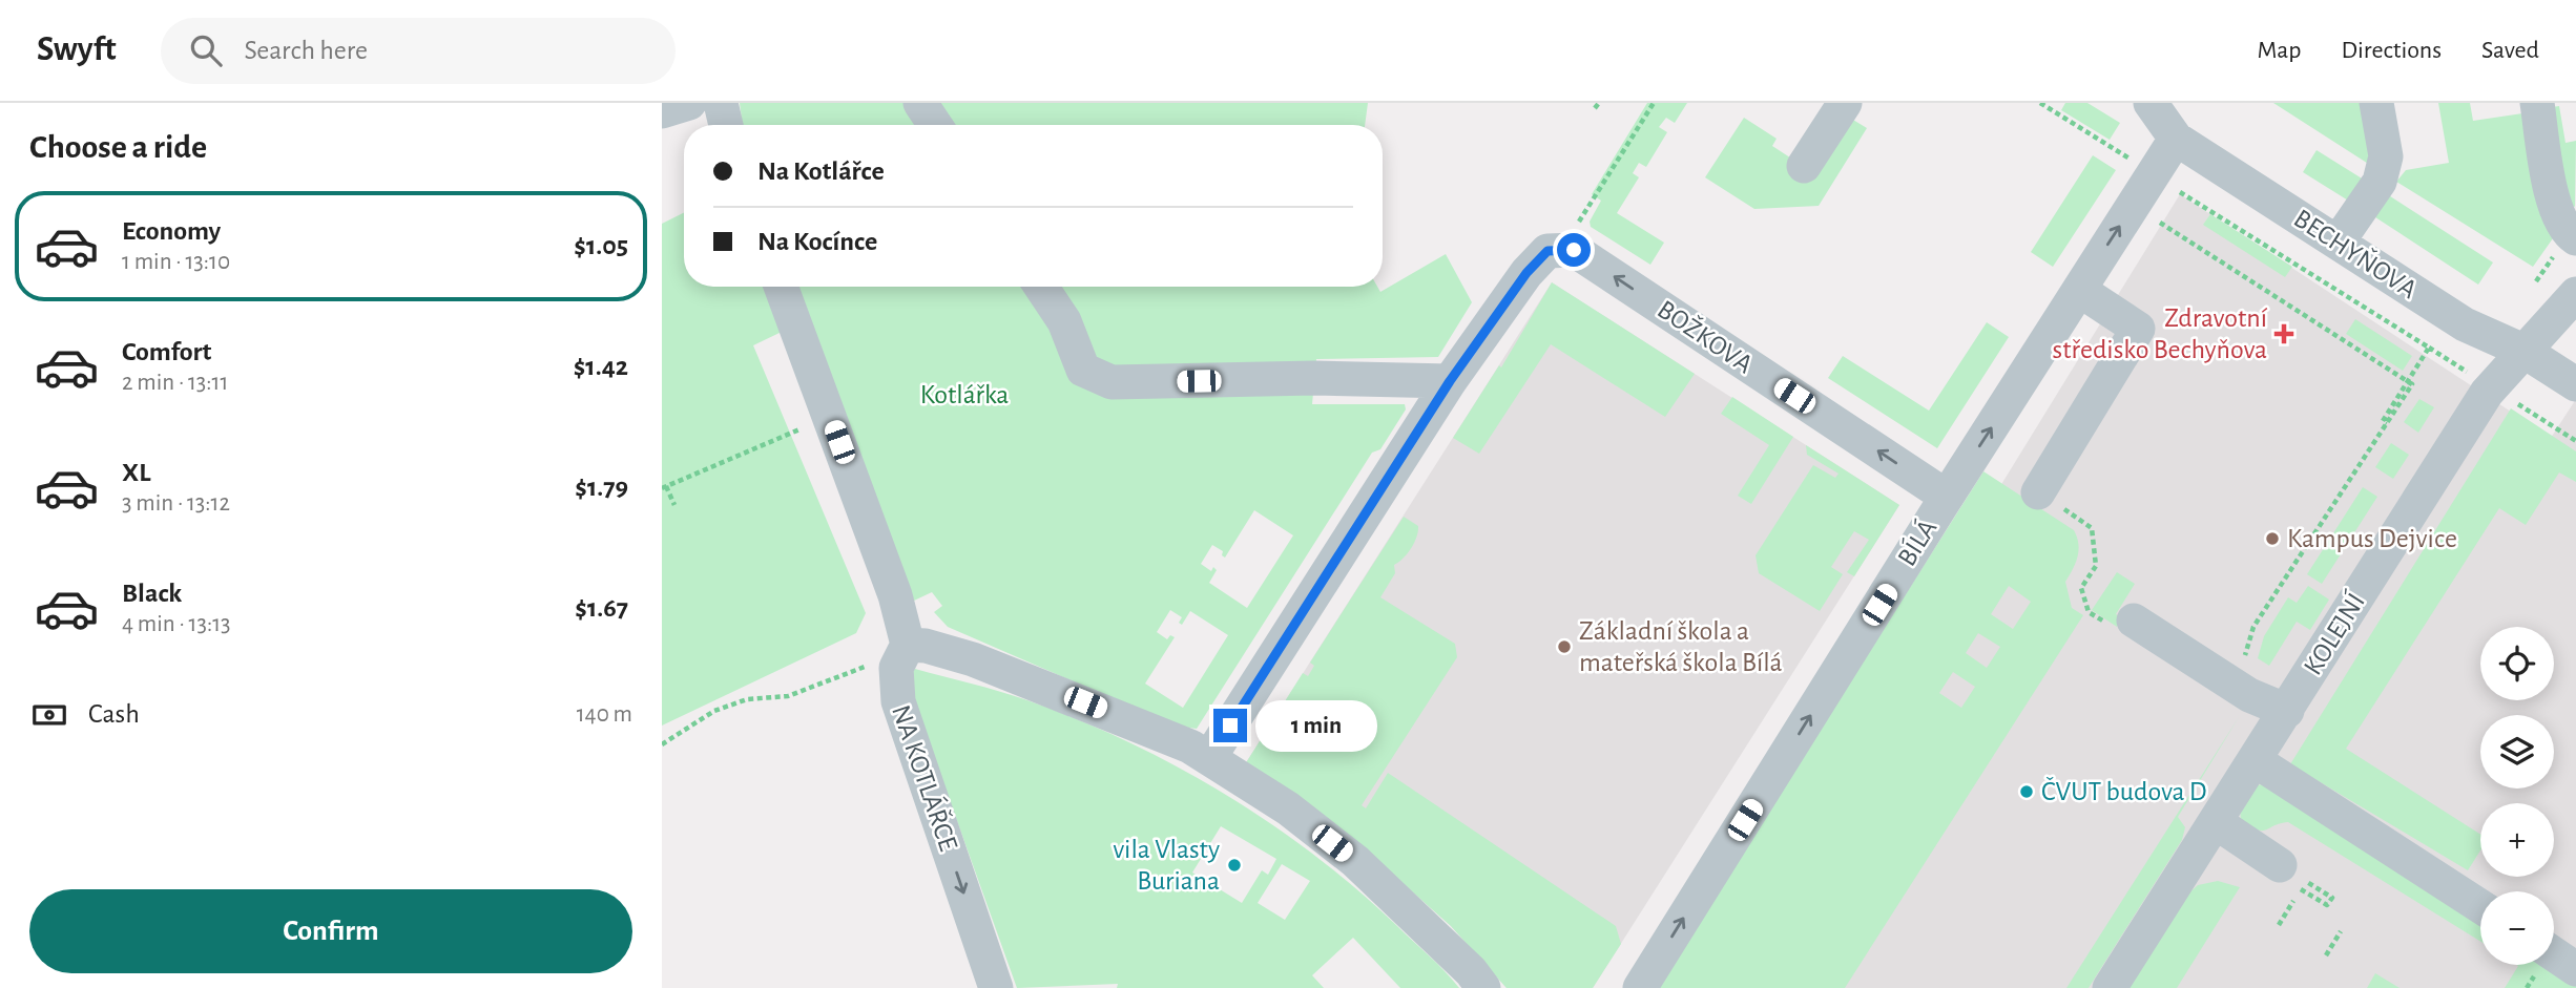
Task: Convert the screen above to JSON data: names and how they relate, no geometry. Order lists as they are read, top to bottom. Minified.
{"streets":{"street":["BECHYŇOVA","BOŽKOVA","BÍLÁ","KOLEJNÍ","NA KOTLÁŘCE"]},"crossings":[["BECHYŇOVA","BÍLÁ"],["BECHYŇOVA","KOLEJNÍ"],["BOŽKOVA","BÍLÁ"]],"one_way":["BOŽKOVA","BÍLÁ","NA KOTLÁŘCE"],"parks":["Kotlářka"],"places":{"health":["Zdravotní středisko Bechyňova"],"other":["Kampus Dejvice","Základní škola a mateřská škola Bílá","ČVUT budova D","vila Vlasty Buriana"]},"page":{"header":"Swyft","search":"Search here","nav":["Map","Directions","Saved"],"heading":"Choose a ride","banner":["Na Kotlářce","Na Kocínce"],"list":[{"name":"Economy","note":"1 min · 13:10","value":"$1.05"},{"name":"Comfort","note":"2 min · 13:11","value":"$1.42"},{"name":"XL","note":"3 min · 13:12","value":"$1.79"},{"name":"Black","note":"4 min · 13:13","value":"$1.67"}],"map_buttons":["+","−"],"pay":["Cash","140 m"],"bubble":"1 min","buttons":"Confirm"}}
